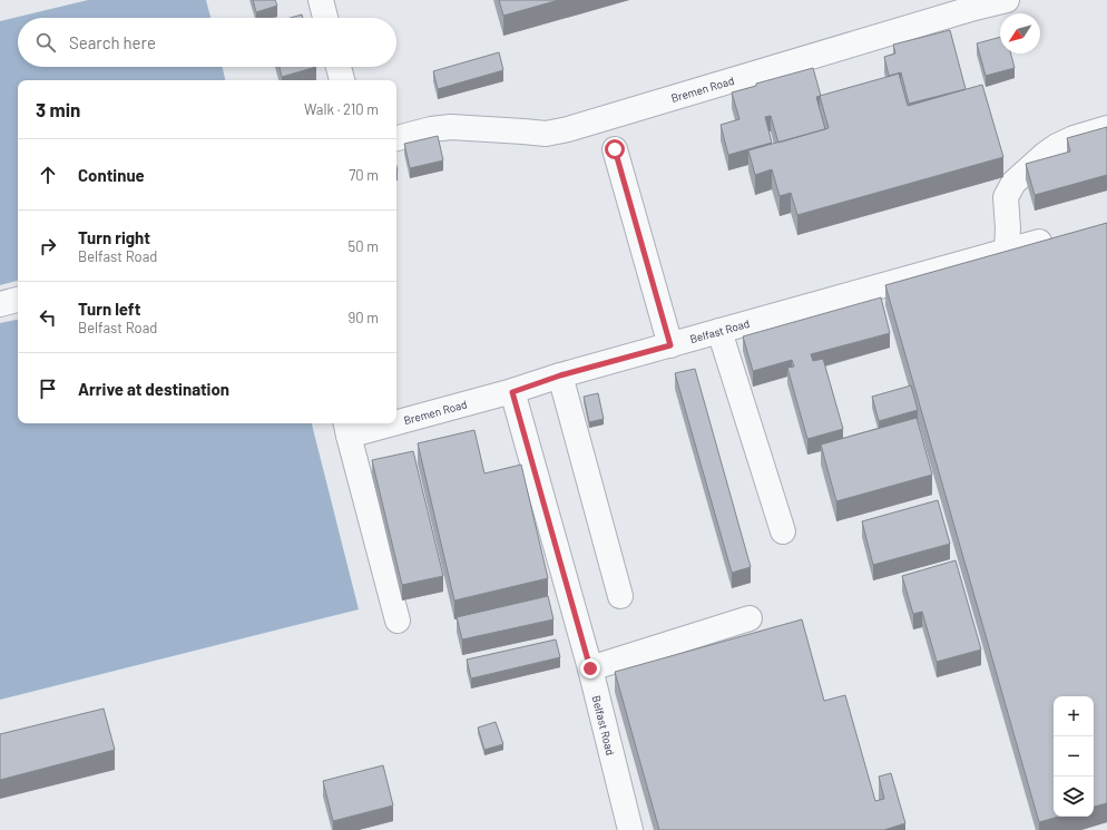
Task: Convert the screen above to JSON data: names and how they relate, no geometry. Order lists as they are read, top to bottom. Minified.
{"streets":{"street":["Bremen Road","Belfast Road"]},"crossings":[["Bremen Road","Belfast Road"]],"north":"bottom left","page":{"search":"Search here","heading":["3 min","Walk · 210 m"],"list":[["Continue","70 m"],["Turn right","Belfast Road","50 m"],["Turn left","Belfast Road","90 m"],"Arrive at destination"],"map_buttons":["+","−"]}}
